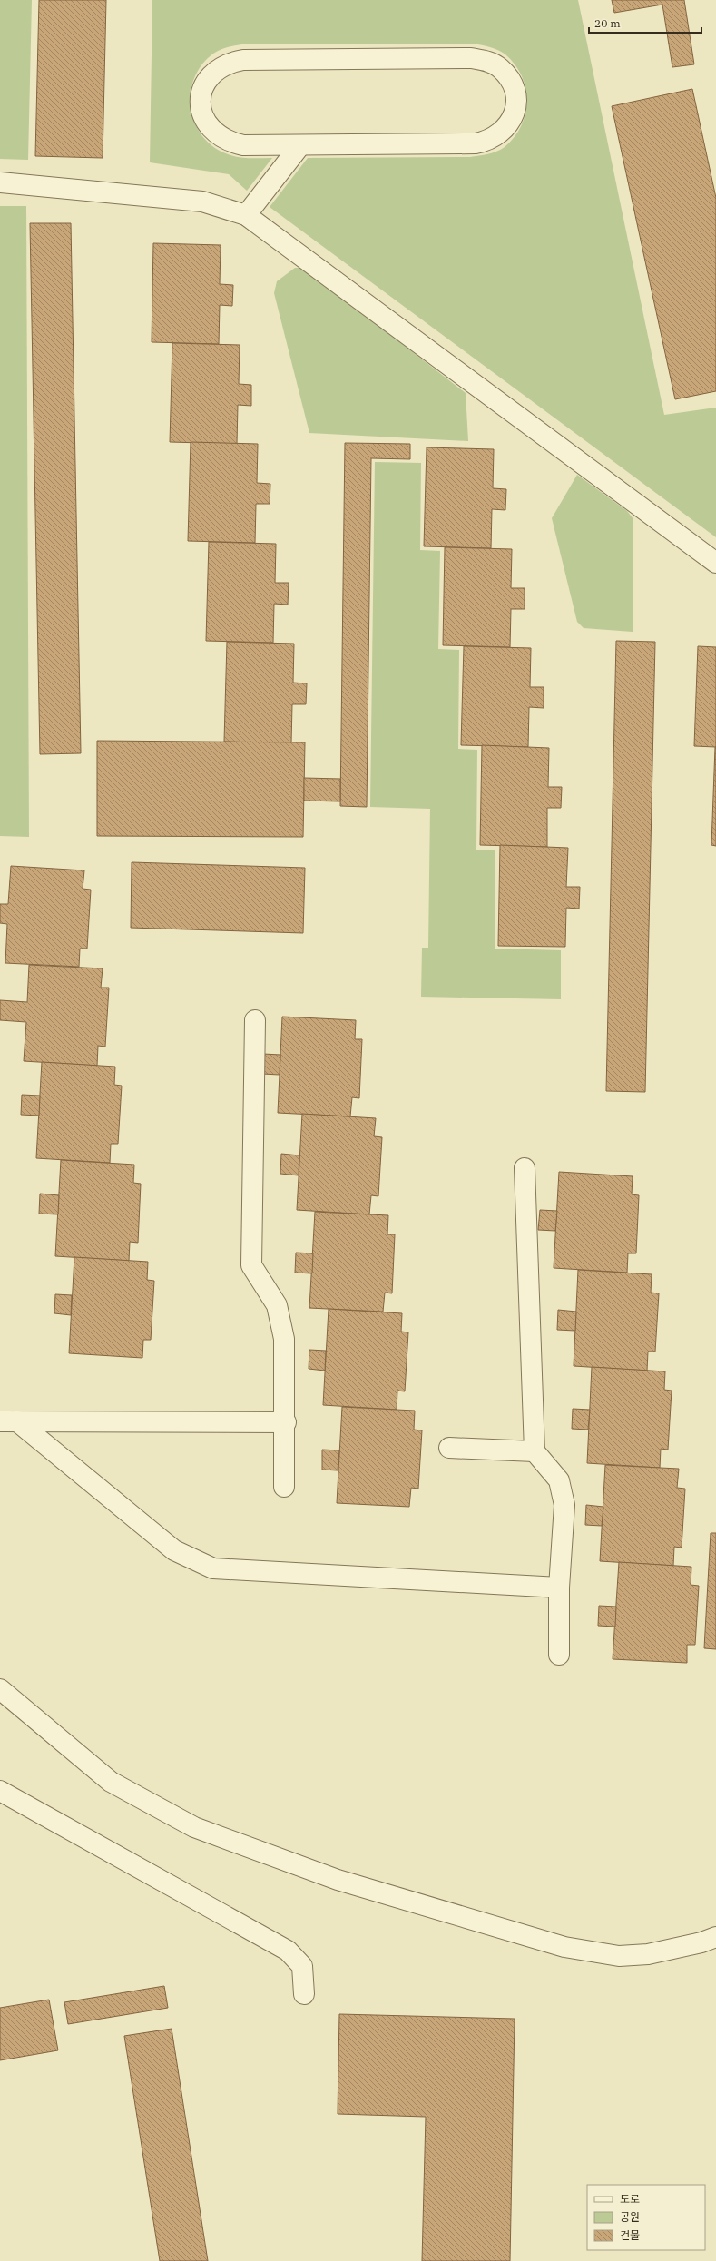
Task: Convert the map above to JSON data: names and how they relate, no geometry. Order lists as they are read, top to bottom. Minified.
{"legend":["도로","공원","건물"],"scale_bar":"20 m"}
